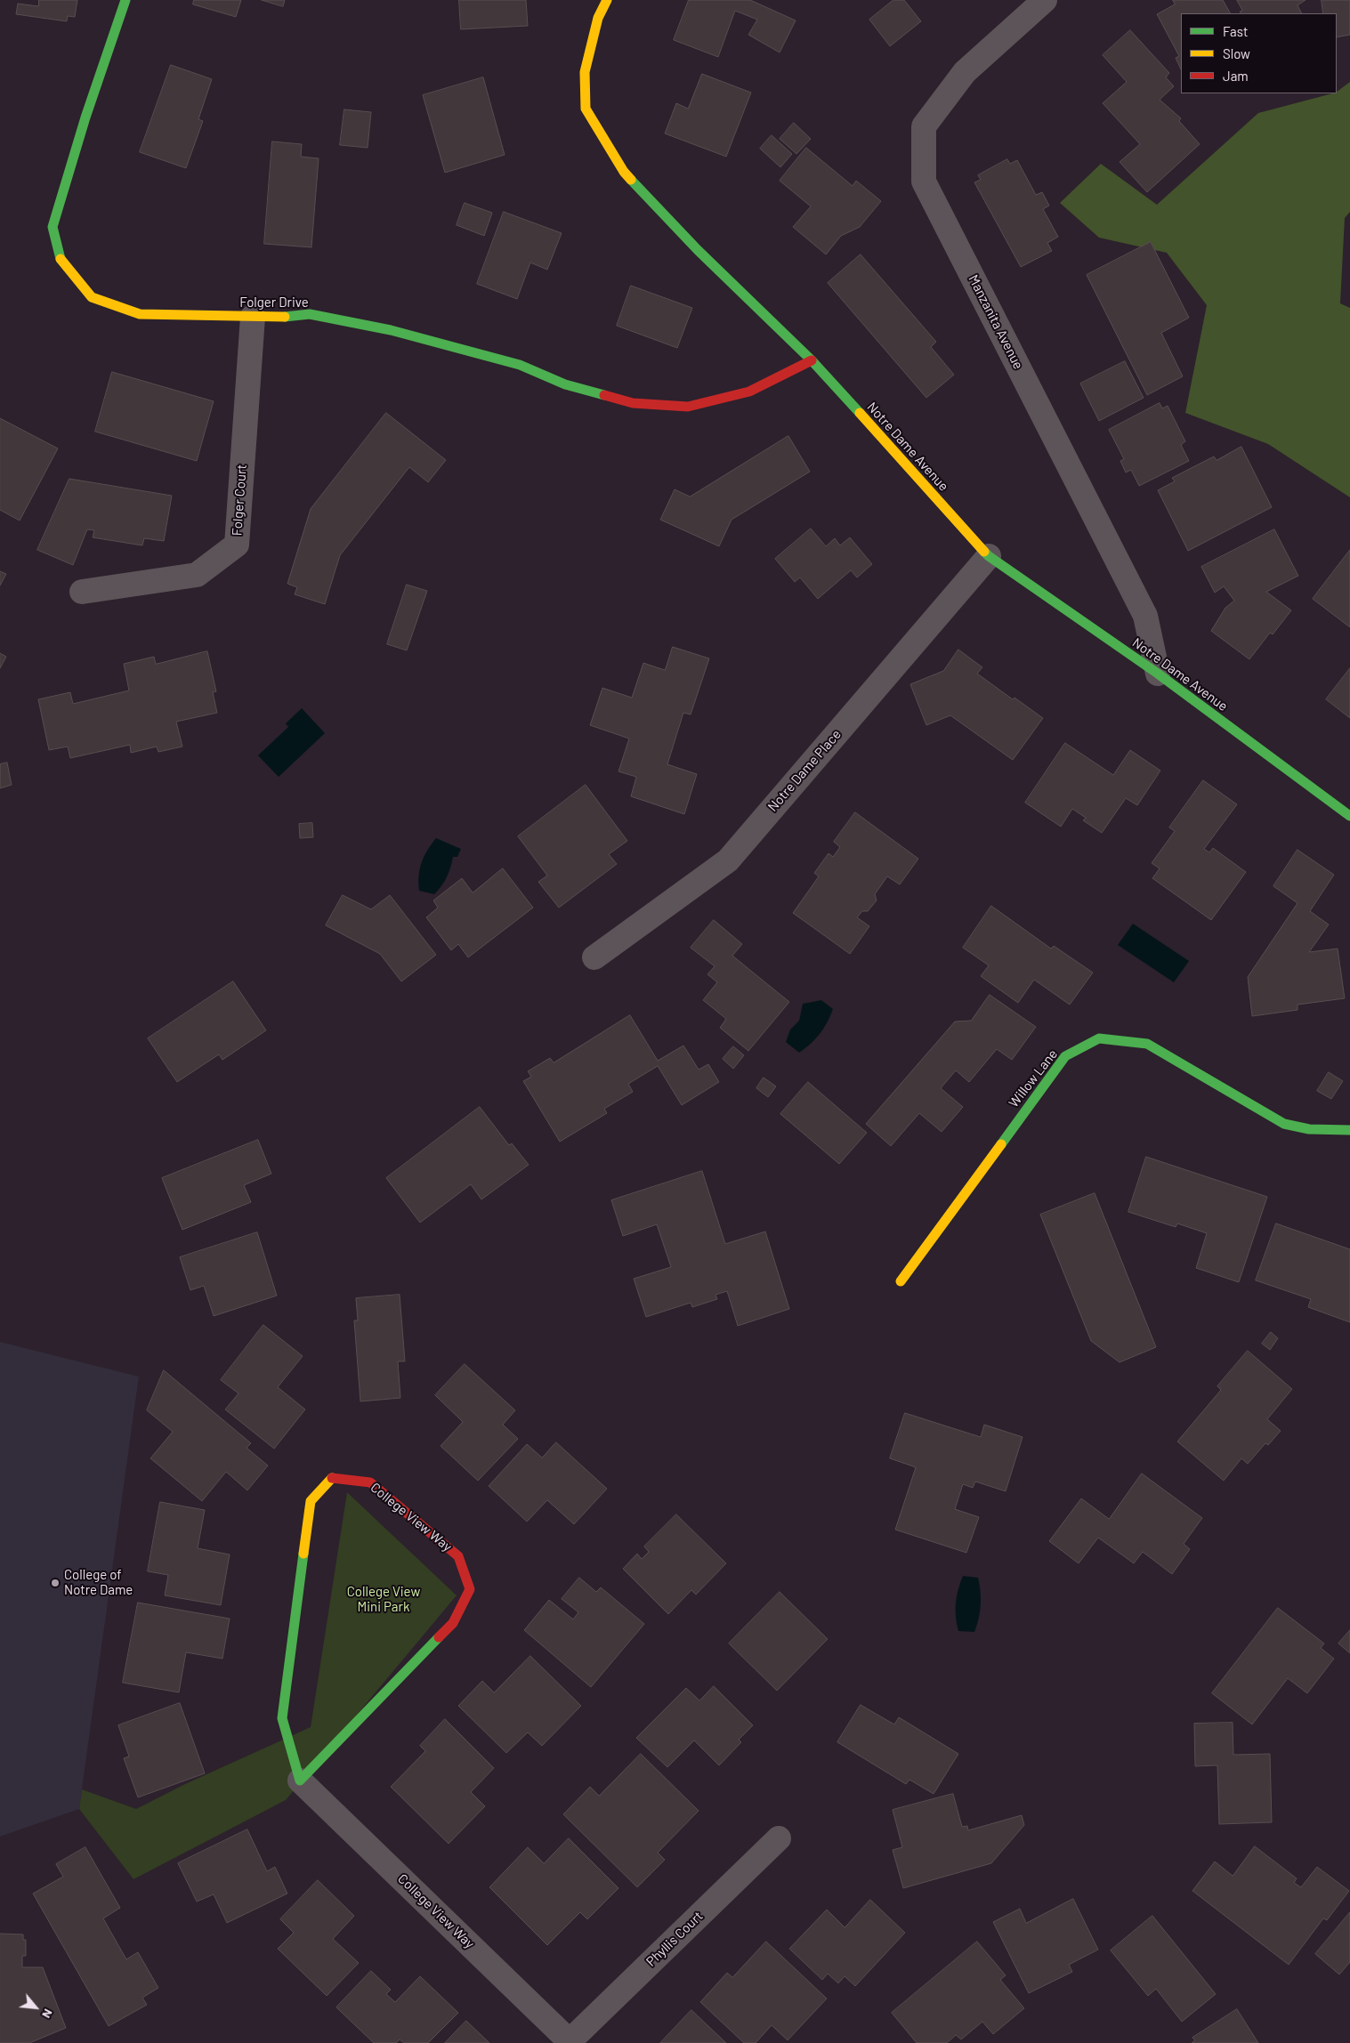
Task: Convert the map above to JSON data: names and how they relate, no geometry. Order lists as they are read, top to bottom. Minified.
{"streets":{"street":["Folger Drive","Manzanita Avenue","Notre Dame Avenue","Folger Court","Notre Dame Place","Willow Lane","College View Way","Phyllis Court"]},"crossings":[["Folger Drive","Notre Dame Avenue"],["Folger Drive","Folger Court"],["Manzanita Avenue","Notre Dame Avenue"],["Notre Dame Avenue","Notre Dame Place"],["College View Way","Phyllis Court"]],"parks":["College View Mini Park"],"places":["College of Notre Dame"],"legend":["Fast","Slow","Jam"],"north":"bottom right"}
